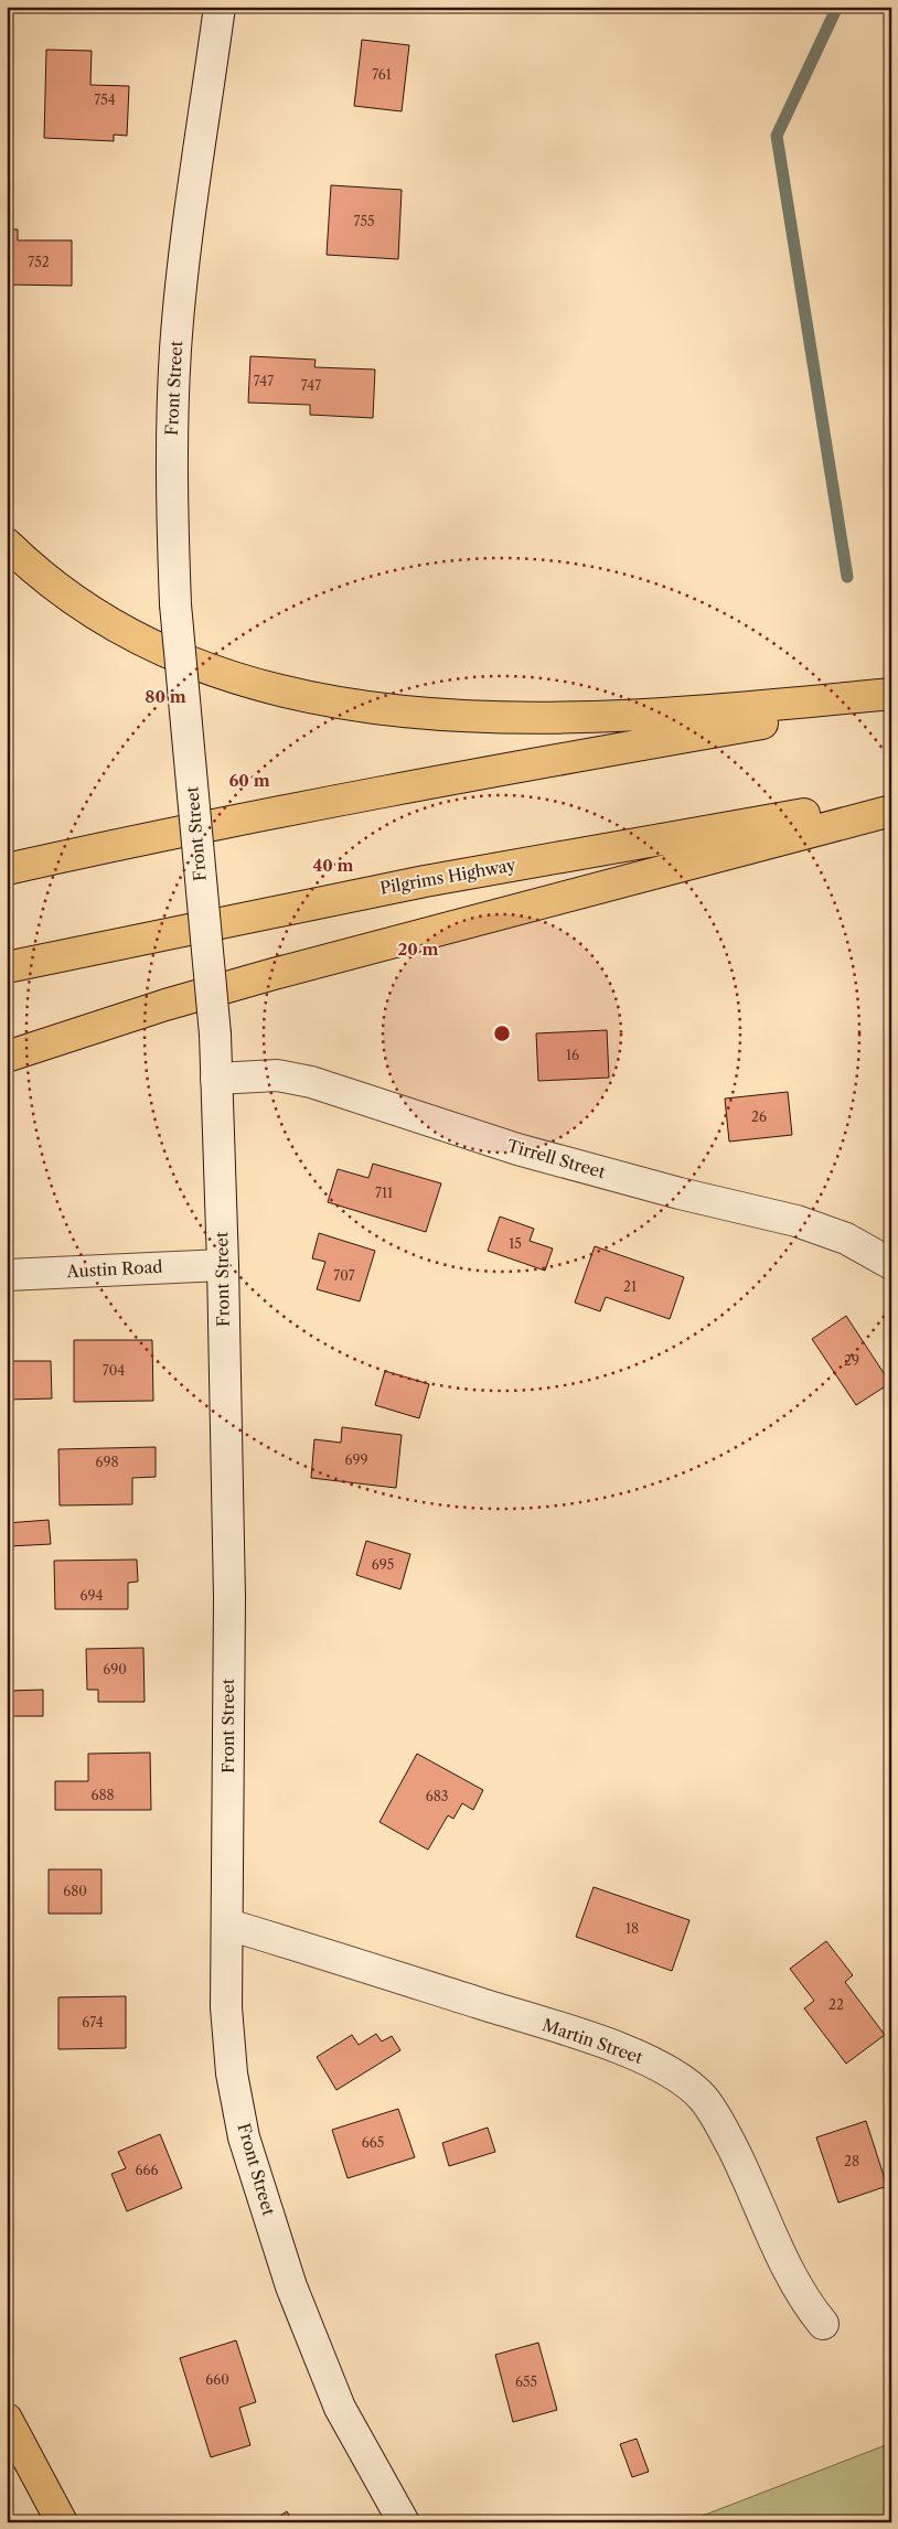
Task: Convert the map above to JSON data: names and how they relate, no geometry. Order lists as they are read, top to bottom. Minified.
{"streets":{"highway":["Pilgrims Highway"],"street":["Front Street","Tirrell Street","Austin Road","Martin Street"]},"crossings":[["Front Street","Tirrell Street"],["Front Street","Austin Road"],["Front Street","Martin Street"]],"house_numbers":["761","754","755","752","747","747","16","26","711","15","707","21","29","704","699","698","695","694","690","688","683","680","18","22","674","665","28","666","660","655"],"rings":["80 m","60 m","40 m","20 m"]}
